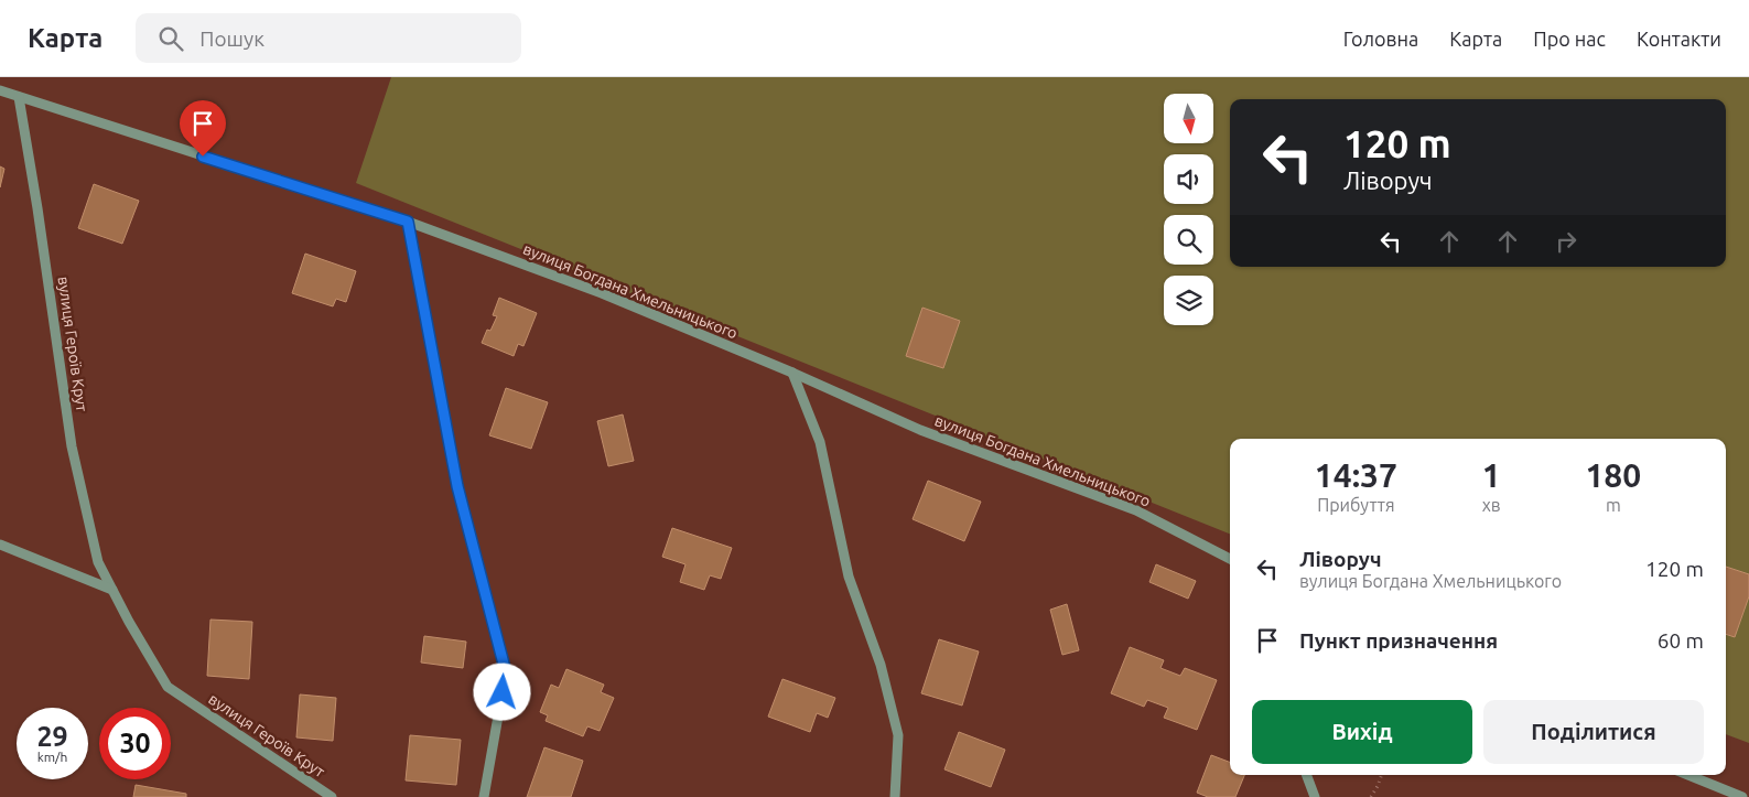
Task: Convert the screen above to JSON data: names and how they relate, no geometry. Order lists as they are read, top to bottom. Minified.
{"streets":{"street":["вулиця Богдана Хмельницького","вулиця Героїв Крут"]},"crossings":[["вулиця Богдана Хмельницького","вулиця Героїв Крут"]],"north":"bottom","page":{"header":"Карта","search":"Пошук","nav":["Головна","Карта","Про нас","Контакти"],"turn":["120 m","Ліворуч"],"eta":["14:37","Прибуття","1","хв","180","m"],"list":[{"name":"Ліворуч","note":"вулиця Богдана Хмельницького","value":"120 m"},{"name":"Пункт призначення","value":"60 m"}],"buttons":["Вихід","Поділитися"],"speed":"29 km/h","limit":"30"}}
